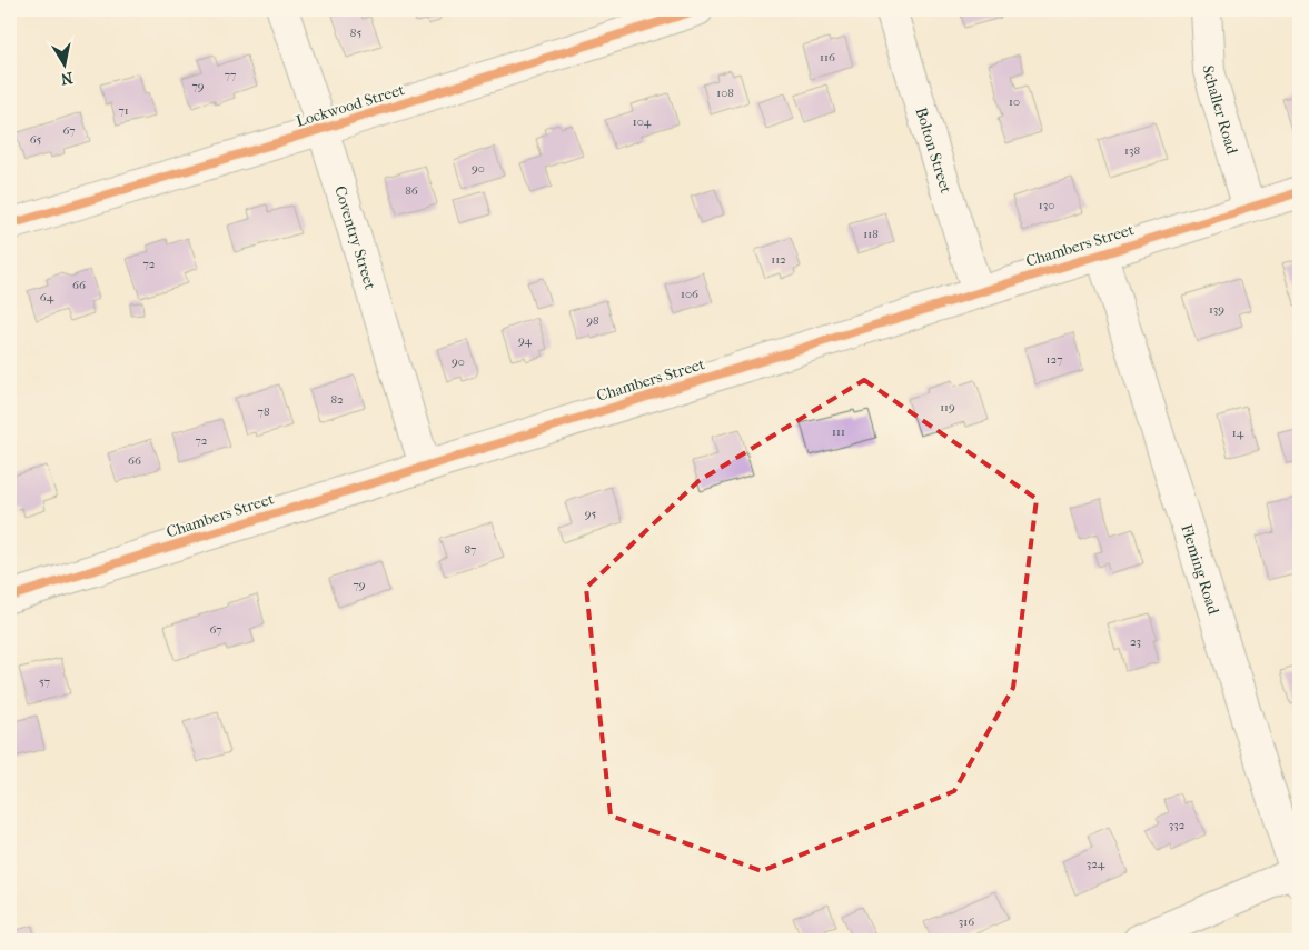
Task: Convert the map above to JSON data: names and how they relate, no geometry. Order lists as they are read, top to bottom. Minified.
{"streets":{"street":["Lockwood Street","Schaller Road","Bolton Street","Coventry Street","Chambers Street","Fleming Road"]},"crossings":[["Lockwood Street","Coventry Street"],["Schaller Road","Chambers Street"],["Bolton Street","Chambers Street"],["Coventry Street","Chambers Street"],["Chambers Street","Fleming Road"]],"house_numbers":["85","116","77","79","108","10","71","104","67","65","138","90","86","130","118","112","72","66","106","64","139","98","94","127","90","82","119","78","111","14","72","66","95","87","79","67","23","57","332","324","316"],"north":"bottom"}
